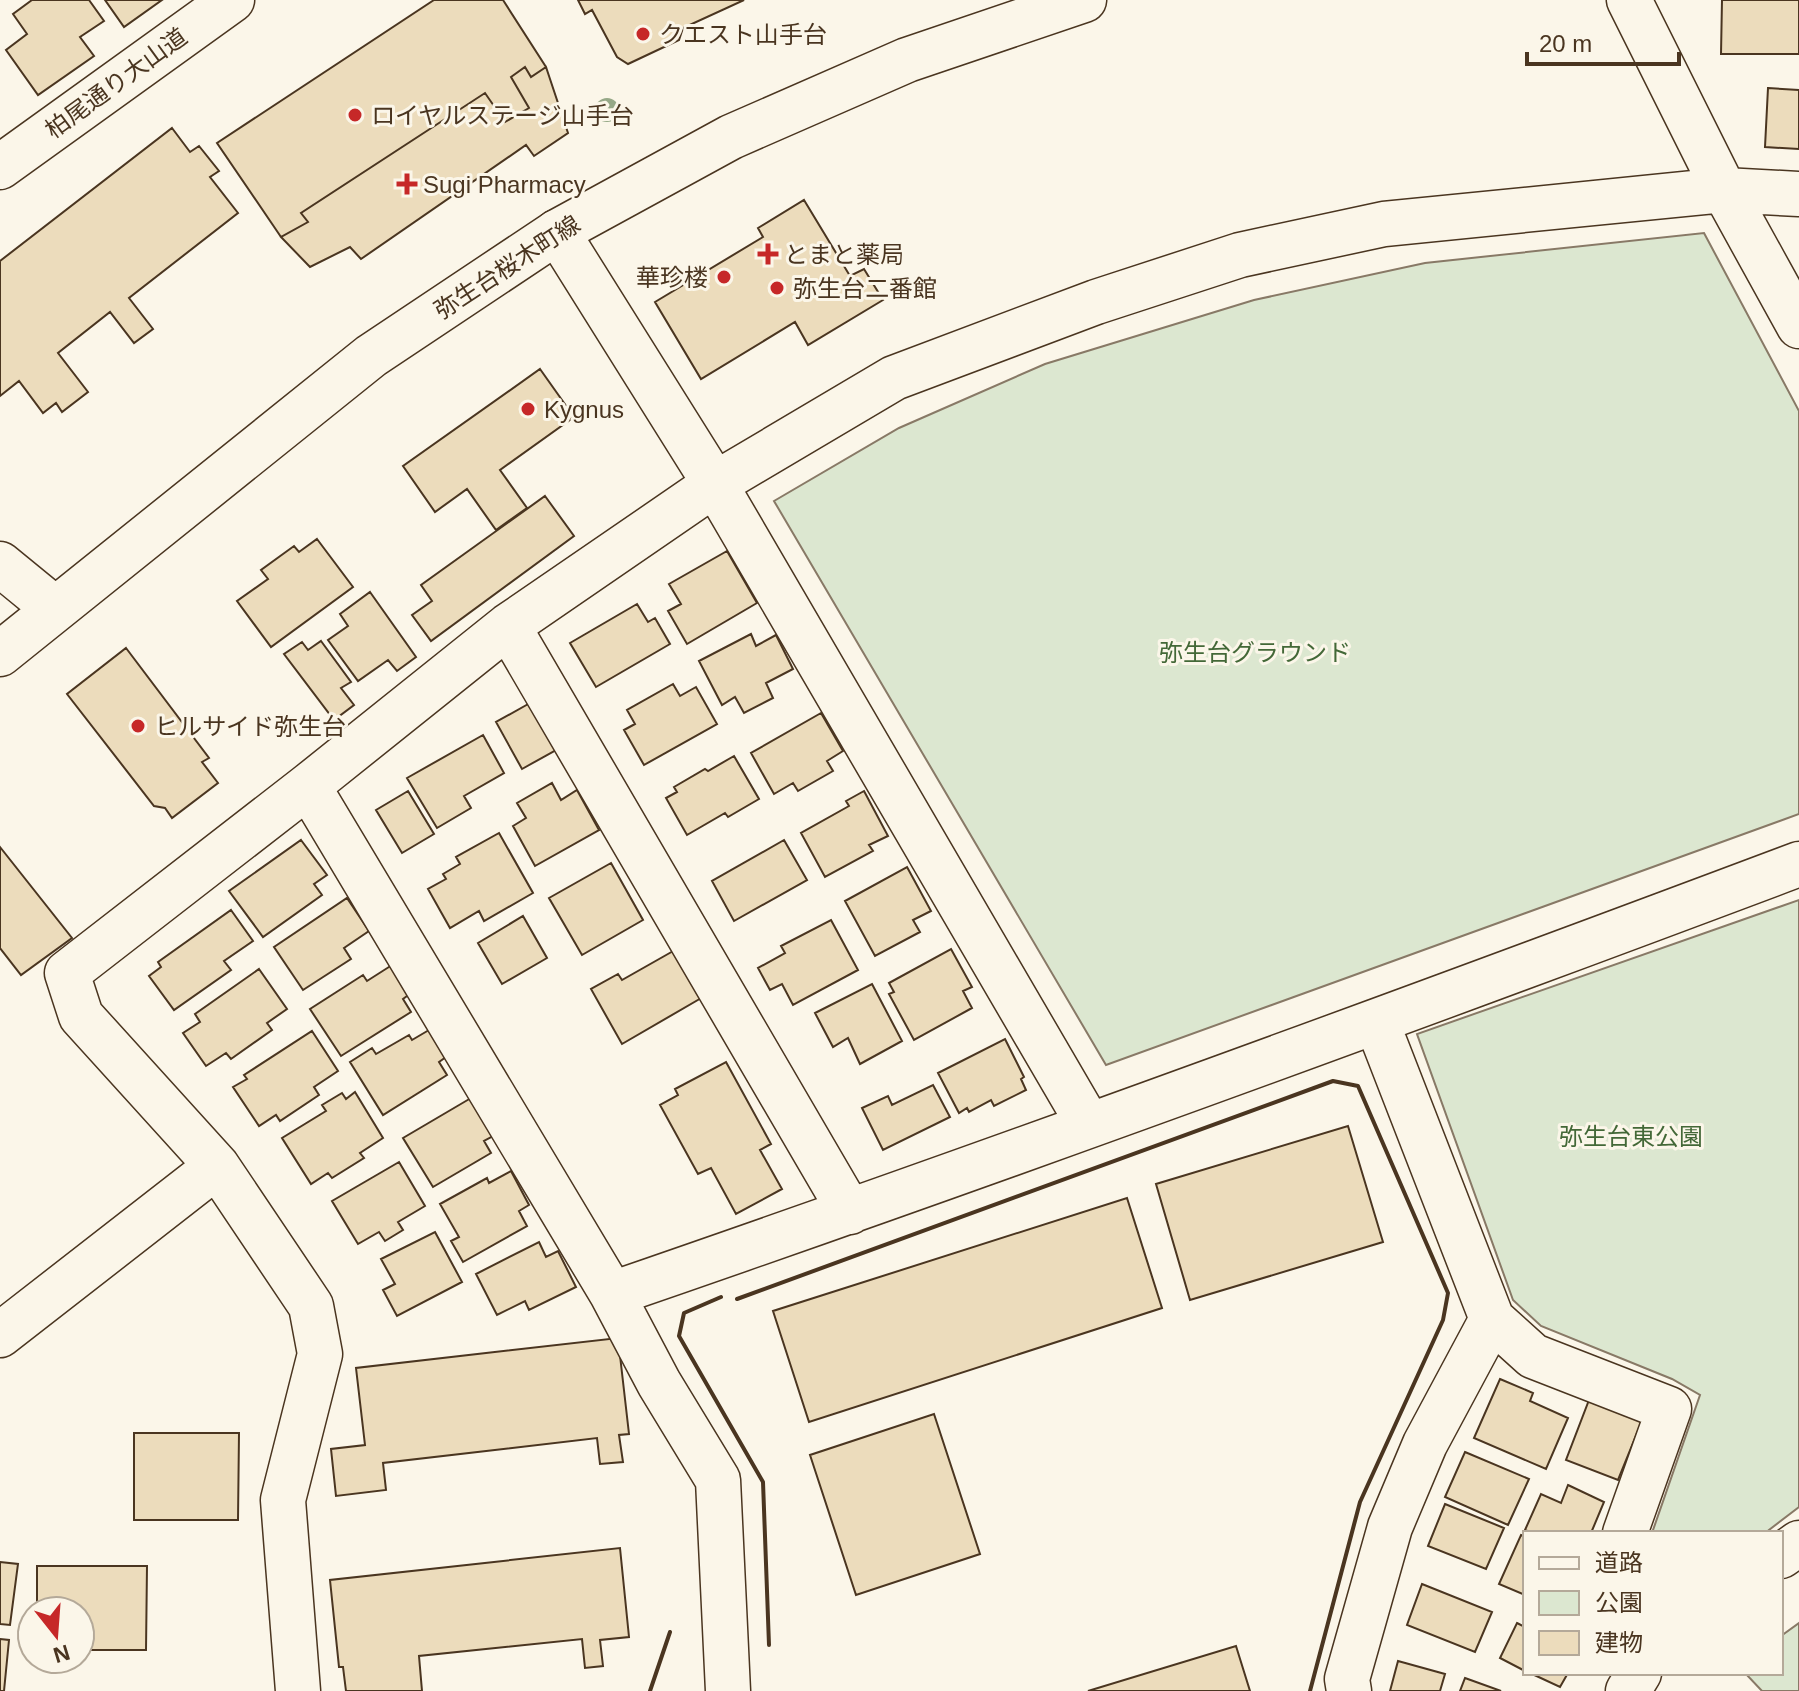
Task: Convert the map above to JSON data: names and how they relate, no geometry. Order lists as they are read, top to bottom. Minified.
{"streets":{"street":["柏尾通り大山道","弥生台桜木町線"]},"parks":["弥生台グラウンド","弥生台東公園"],"places":{"other":["クエスト山手台","ロイヤルステージ山手台","華珍楼","弥生台二番館","Kygnus","ヒルサイド弥生台"],"health":["Sugi Pharmacy","とまと薬局"]},"legend":["道路","公園","建物"],"scale_bar":"20 m","north":"bottom"}
